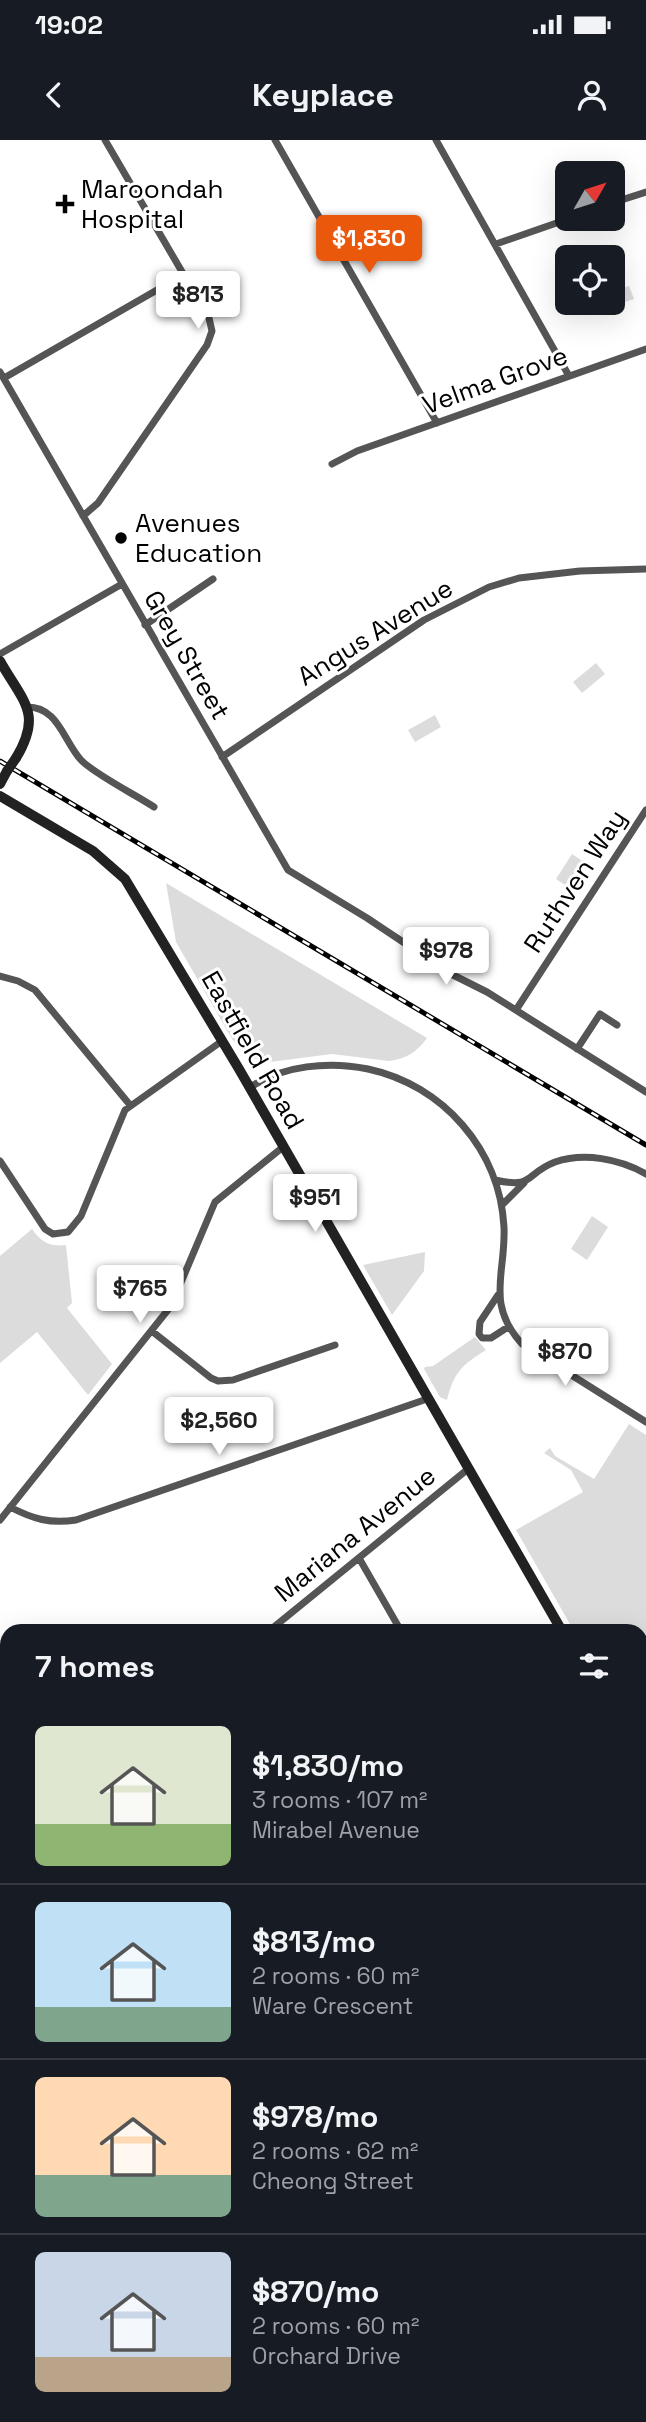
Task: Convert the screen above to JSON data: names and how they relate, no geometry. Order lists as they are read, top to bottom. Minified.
{"streets":{"main road":["Eastfield Road"],"street":["Velma Grove","Angus Avenue","Grey Street","Ruthven Way","Mariana Avenue"]},"crossings":[["Angus Avenue","Grey Street"],["Grey Street","Ruthven Way"],["Eastfield Road","Mariana Avenue"]],"places":{"health":["Maroondah Hospital"],"other":["Avenues Education"]},"north":"top right","page":{"status":"19:02","header":"Keyplace","price":["$1,830","$813","$978","$951","$765","$870","$2,560"],"heading":"7 homes","list":[{"name":"$1,830/mo","note":"3 rooms · 107 m² · Mirabel Avenue"},{"name":"$813/mo","note":"2 rooms · 60 m² · Ware Crescent"},{"name":"$978/mo","note":"2 rooms · 62 m² · Cheong Street"},{"name":"$870/mo","note":"2 rooms · 60 m² · Orchard Drive"}]}}
